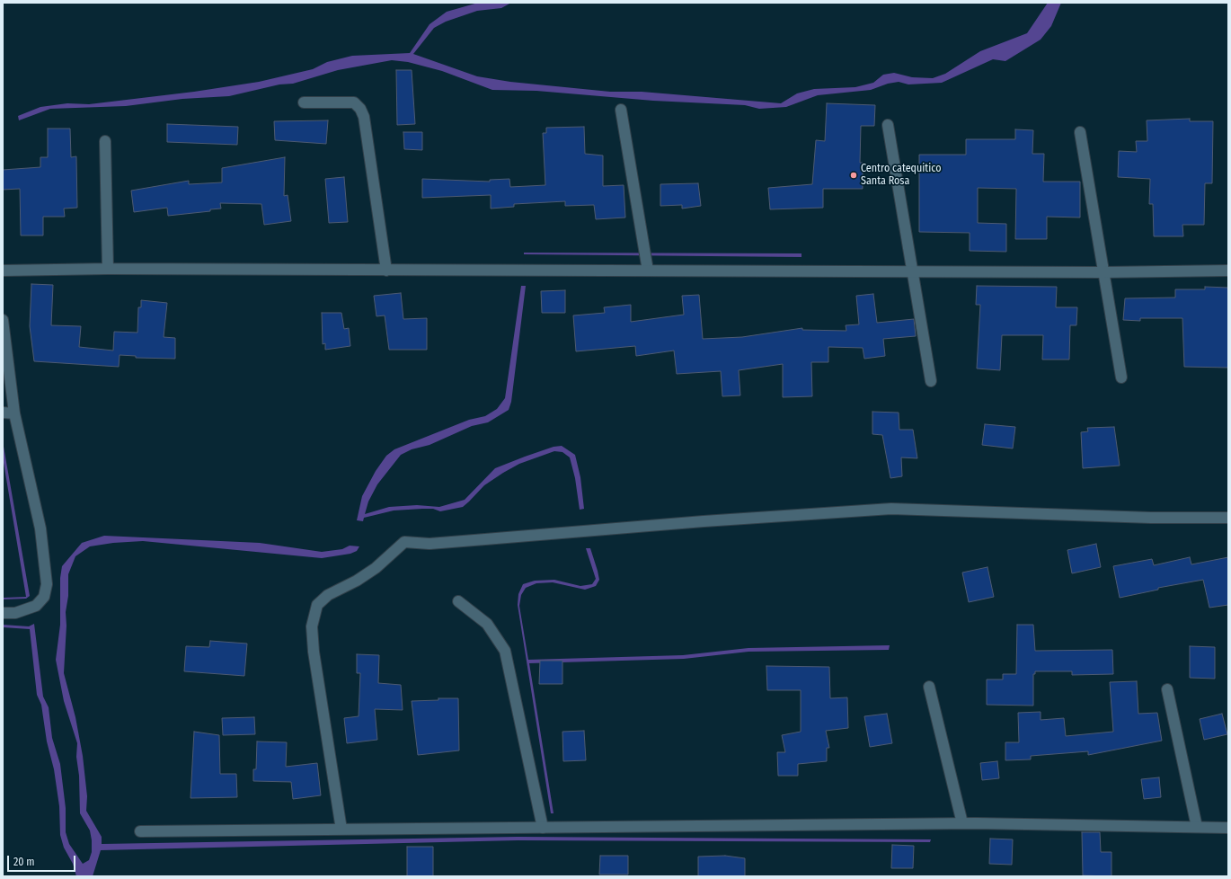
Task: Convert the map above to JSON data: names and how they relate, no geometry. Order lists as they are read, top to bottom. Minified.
{"places":["Centro catequitico Santa Rosa"],"scale_bar":"20 m"}
